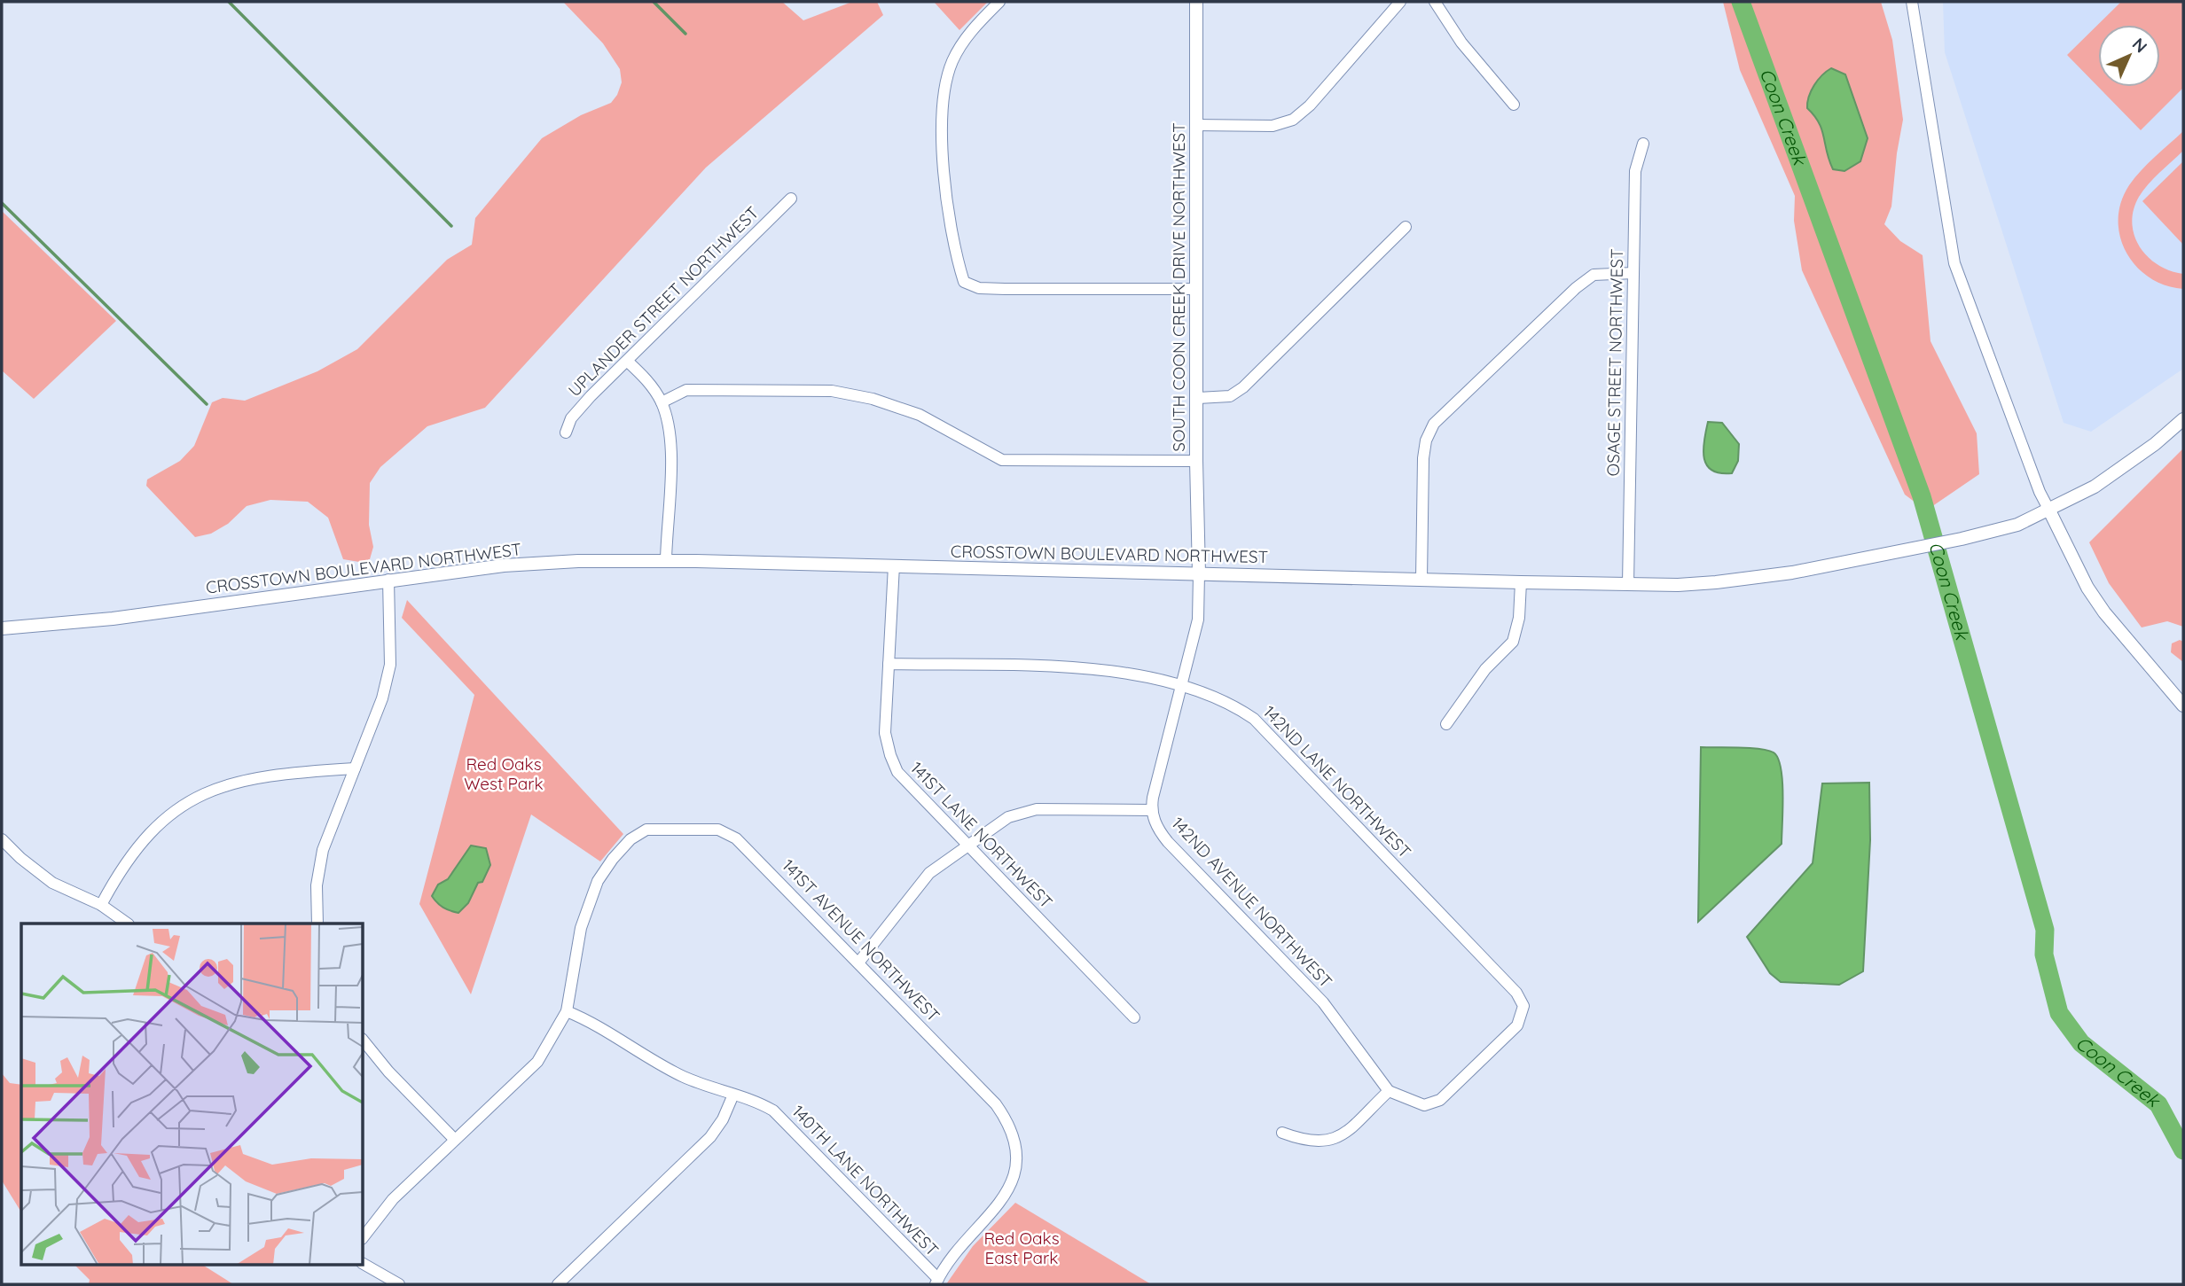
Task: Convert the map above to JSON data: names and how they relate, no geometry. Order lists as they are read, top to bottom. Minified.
{"streets":{"street":["SOUTH COON CREEK DRIVE NORTHWEST","UPLANDER STREET NORTHWEST","OSAGE STREET NORTHWEST","CROSSTOWN BOULEVARD NORTHWEST","142ND LANE NORTHWEST","141ST LANE NORTHWEST","142ND AVENUE NORTHWEST","141ST AVENUE NORTHWEST","140TH LANE NORTHWEST"]},"crossings":[["SOUTH COON CREEK DRIVE NORTHWEST","CROSSTOWN BOULEVARD NORTHWEST"],["SOUTH COON CREEK DRIVE NORTHWEST","142ND AVENUE NORTHWEST"],["OSAGE STREET NORTHWEST","CROSSTOWN BOULEVARD NORTHWEST"],["CROSSTOWN BOULEVARD NORTHWEST","141ST LANE NORTHWEST"],["CROSSTOWN BOULEVARD NORTHWEST","142ND AVENUE NORTHWEST"],["142ND LANE NORTHWEST","141ST LANE NORTHWEST"],["142ND LANE NORTHWEST","142ND AVENUE NORTHWEST"],["141ST AVENUE NORTHWEST","140TH LANE NORTHWEST"]],"water":["Coon Creek"],"parks":["Red Oaks West Park","Red Oaks East Park"],"north":"top right"}
